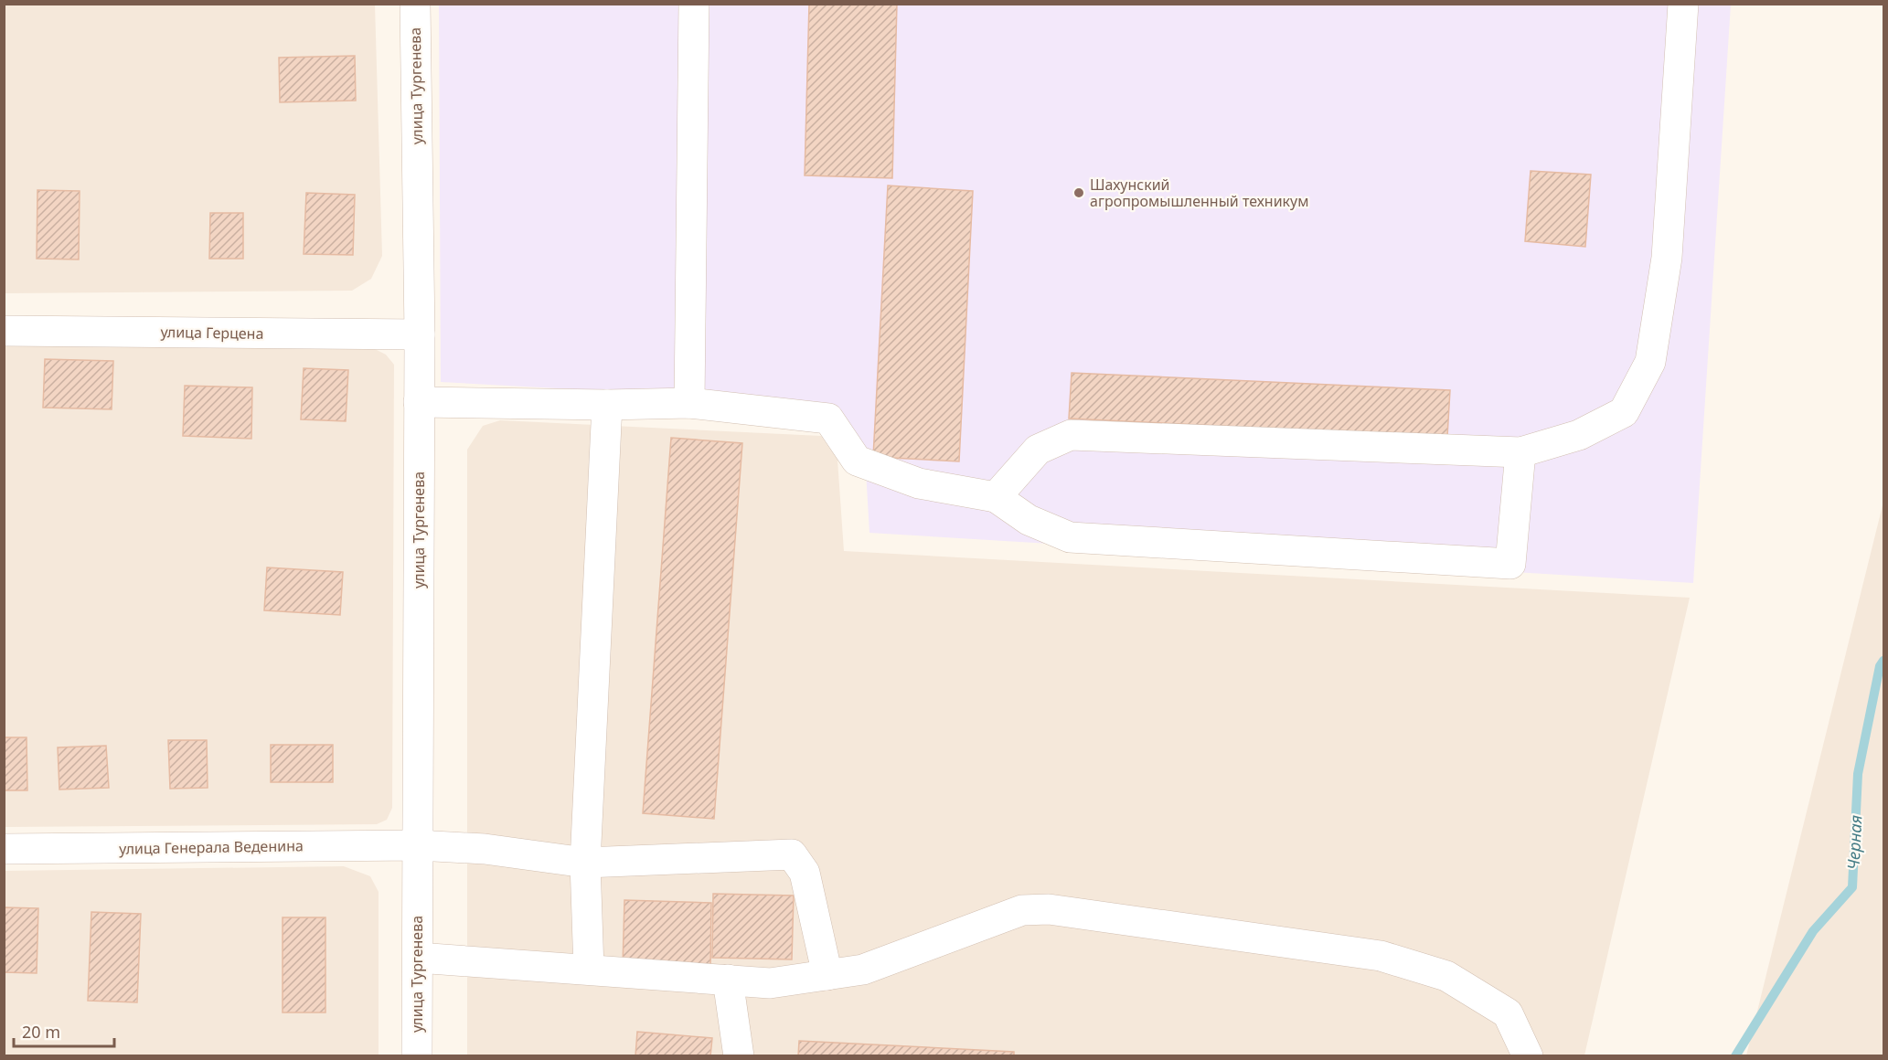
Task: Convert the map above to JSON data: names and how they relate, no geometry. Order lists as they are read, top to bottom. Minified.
{"streets":{"street":["улица Тургенева","улица Герцена","улица Генерала Веденина"]},"crossings":[["улица Тургенева","улица Герцена"],["улица Тургенева","улица Генерала Веденина"]],"water":["Черная"],"places":["Шахунский агропромышленный техникум"],"scale_bar":"20 m"}
